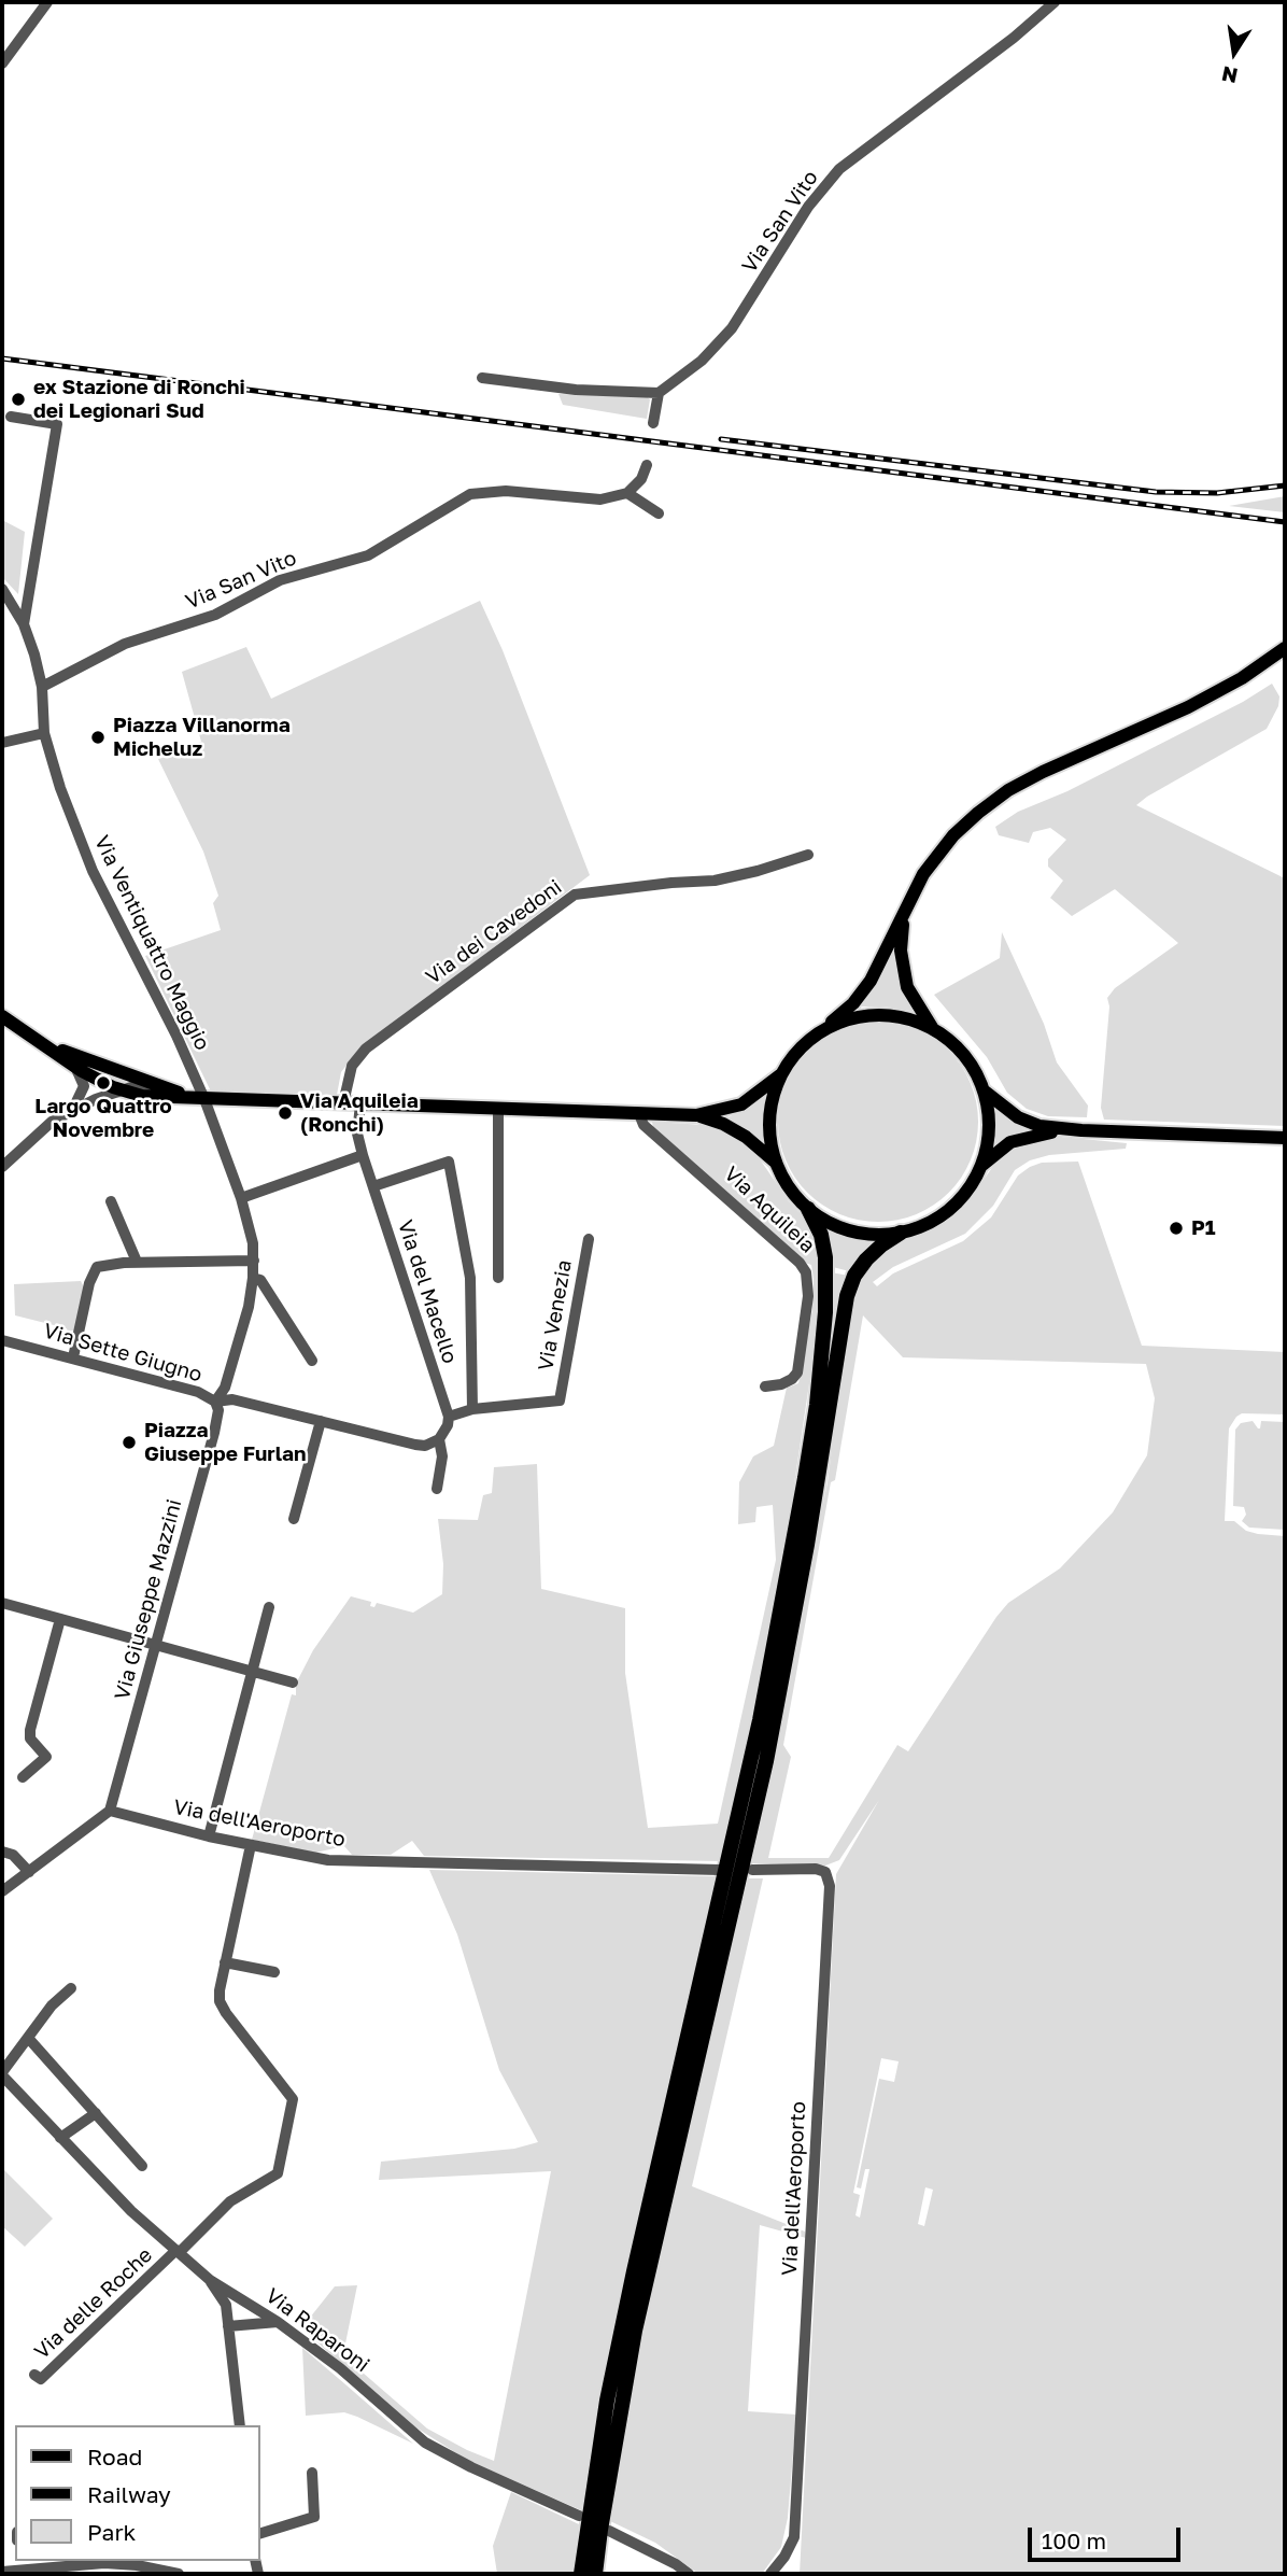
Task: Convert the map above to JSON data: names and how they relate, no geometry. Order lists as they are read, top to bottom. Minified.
{"streets":{"main road":["Via Aquileia"],"street":["Via San Vito","Via dei Cavedoni","Via Ventiquattro Maggio","Via del Macello","Via Venezia","Via Sette Giugno","Via Giuseppe Mazzini","Via dell'Aeroporto","Via delle Roche","Via Raparoni"]},"crossings":[["Via San Vito","Via Ventiquattro Maggio"],["Via dei Cavedoni","Via Aquileia"],["Via Ventiquattro Maggio","Via Aquileia"],["Via Ventiquattro Maggio","Via Giuseppe Mazzini"],["Via Aquileia","Via del Macello"],["Via Aquileia","Via Giuseppe Mazzini"],["Via del Macello","Via Venezia"],["Via Sette Giugno","Via Giuseppe Mazzini"],["Via Giuseppe Mazzini","Via dell'Aeroporto"],["Via delle Roche","Via Raparoni"]],"places":["ex Stazione di Ronchi dei Legionari Sud","Piazza Villanorma Micheluz","Largo Quattro Novembre","Via Aquileia (Ronchi)","P1","Piazza Giuseppe Furlan"],"legend":["Road","Railway","Park"],"scale_bar":"100 m","north":"bottom"}
